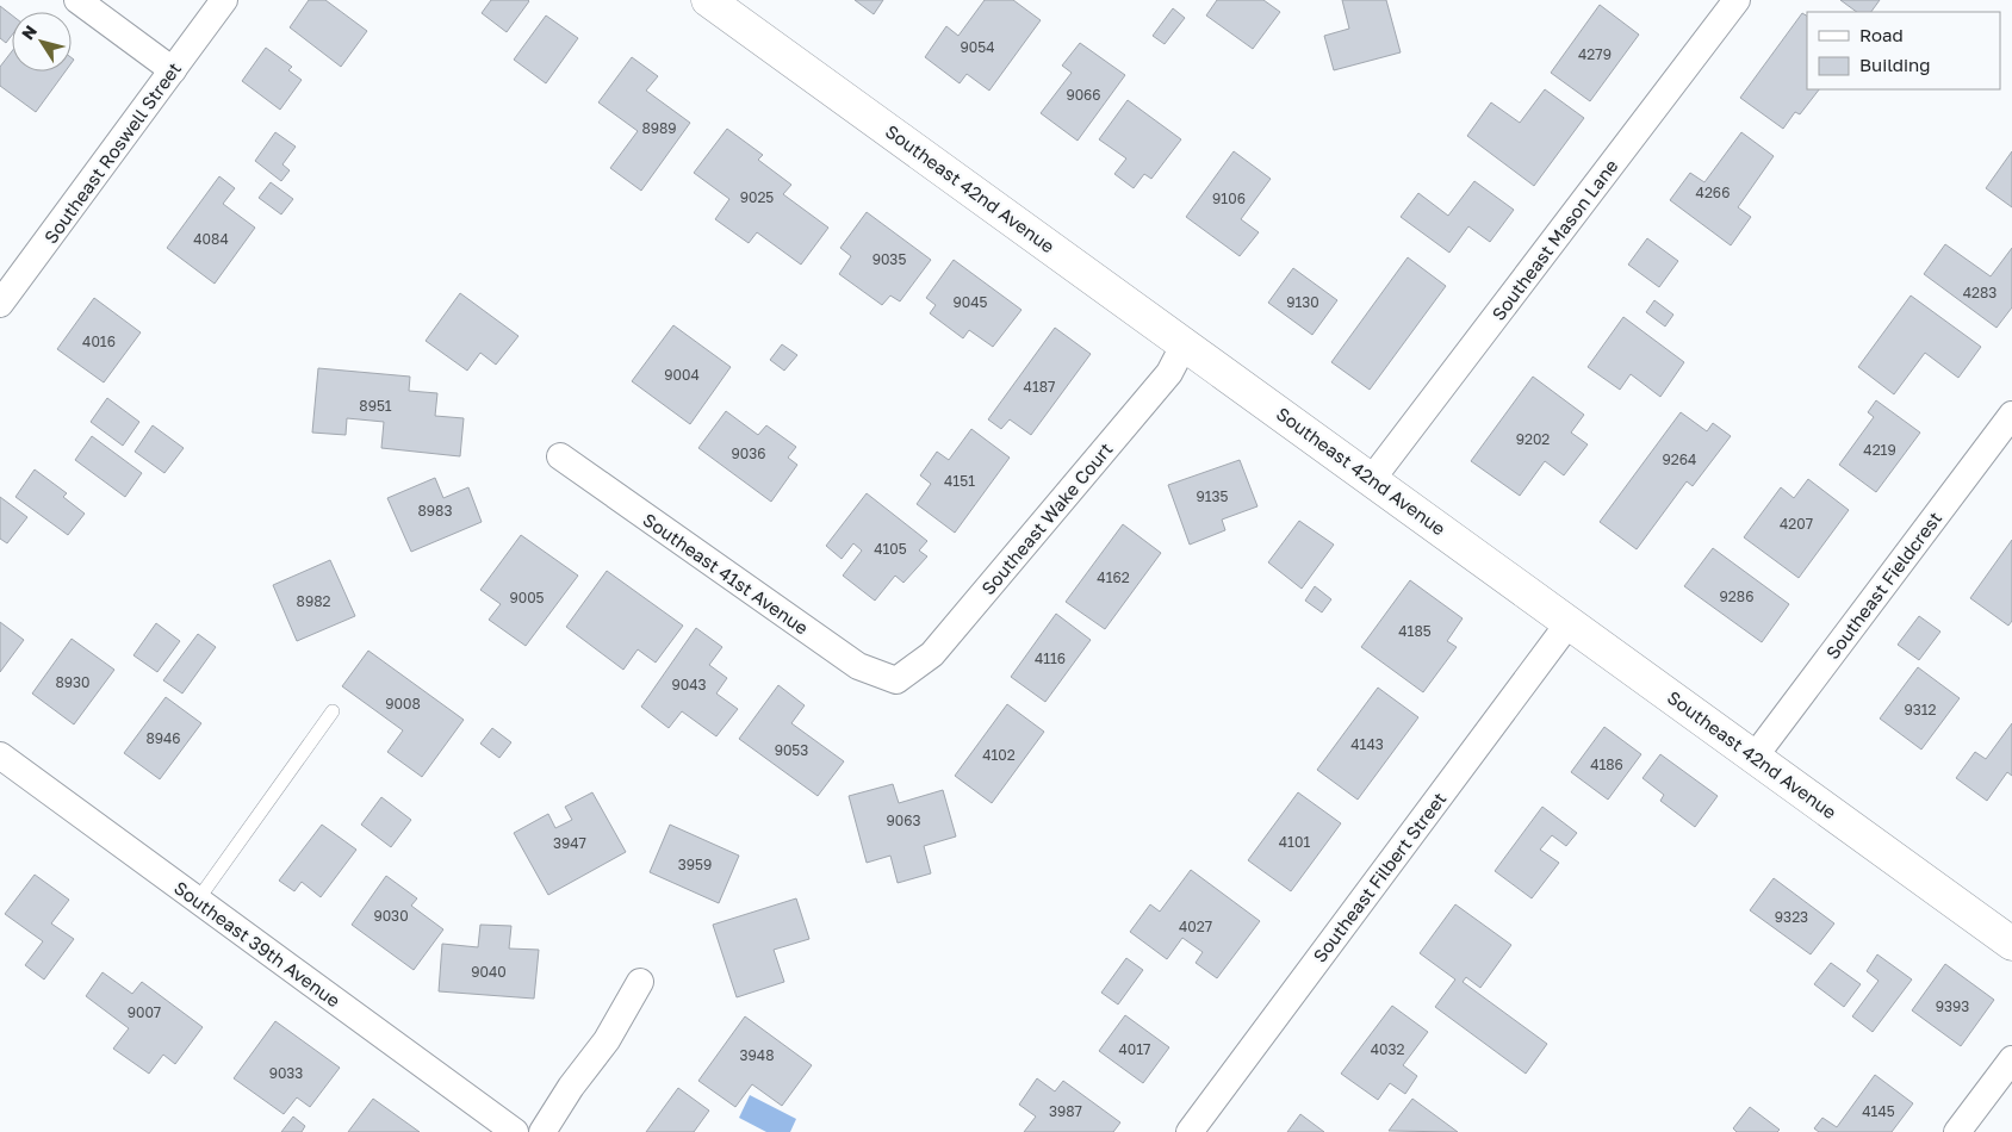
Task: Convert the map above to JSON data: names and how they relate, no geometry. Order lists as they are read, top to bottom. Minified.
{"streets":{"street":["Southeast Roswell Street","Southeast 42nd Avenue","Southeast Mason Lane","Southeast Wake Court","Southeast 41st Avenue","Southeast Fieldcrest","Southeast Filbert Street","Southeast 39th Avenue"]},"crossings":[["Southeast 42nd Avenue","Southeast Mason Lane"],["Southeast 42nd Avenue","Southeast Wake Court"],["Southeast 42nd Avenue","Southeast Fieldcrest"],["Southeast 42nd Avenue","Southeast Filbert Street"],["Southeast Wake Court","Southeast 41st Avenue"]],"house_numbers":["9054","4279","9066","8989","4266","9025","9106","4084","9035","4283","9045","9130","4016","9004","4187","8951","9202","4219","9036","9264","4151","9135","8983","4207","4105","4162","9286","9005","8982","4185","4116","8930","9043","9008","9312","8946","4143","9053","4102","4186","9063","4101","3947","3959","9030","9323","4027","9040","9393","9007","4017","4032","3948","9033","3987","4145"],"legend":["Road","Building"],"north":"top left"}
